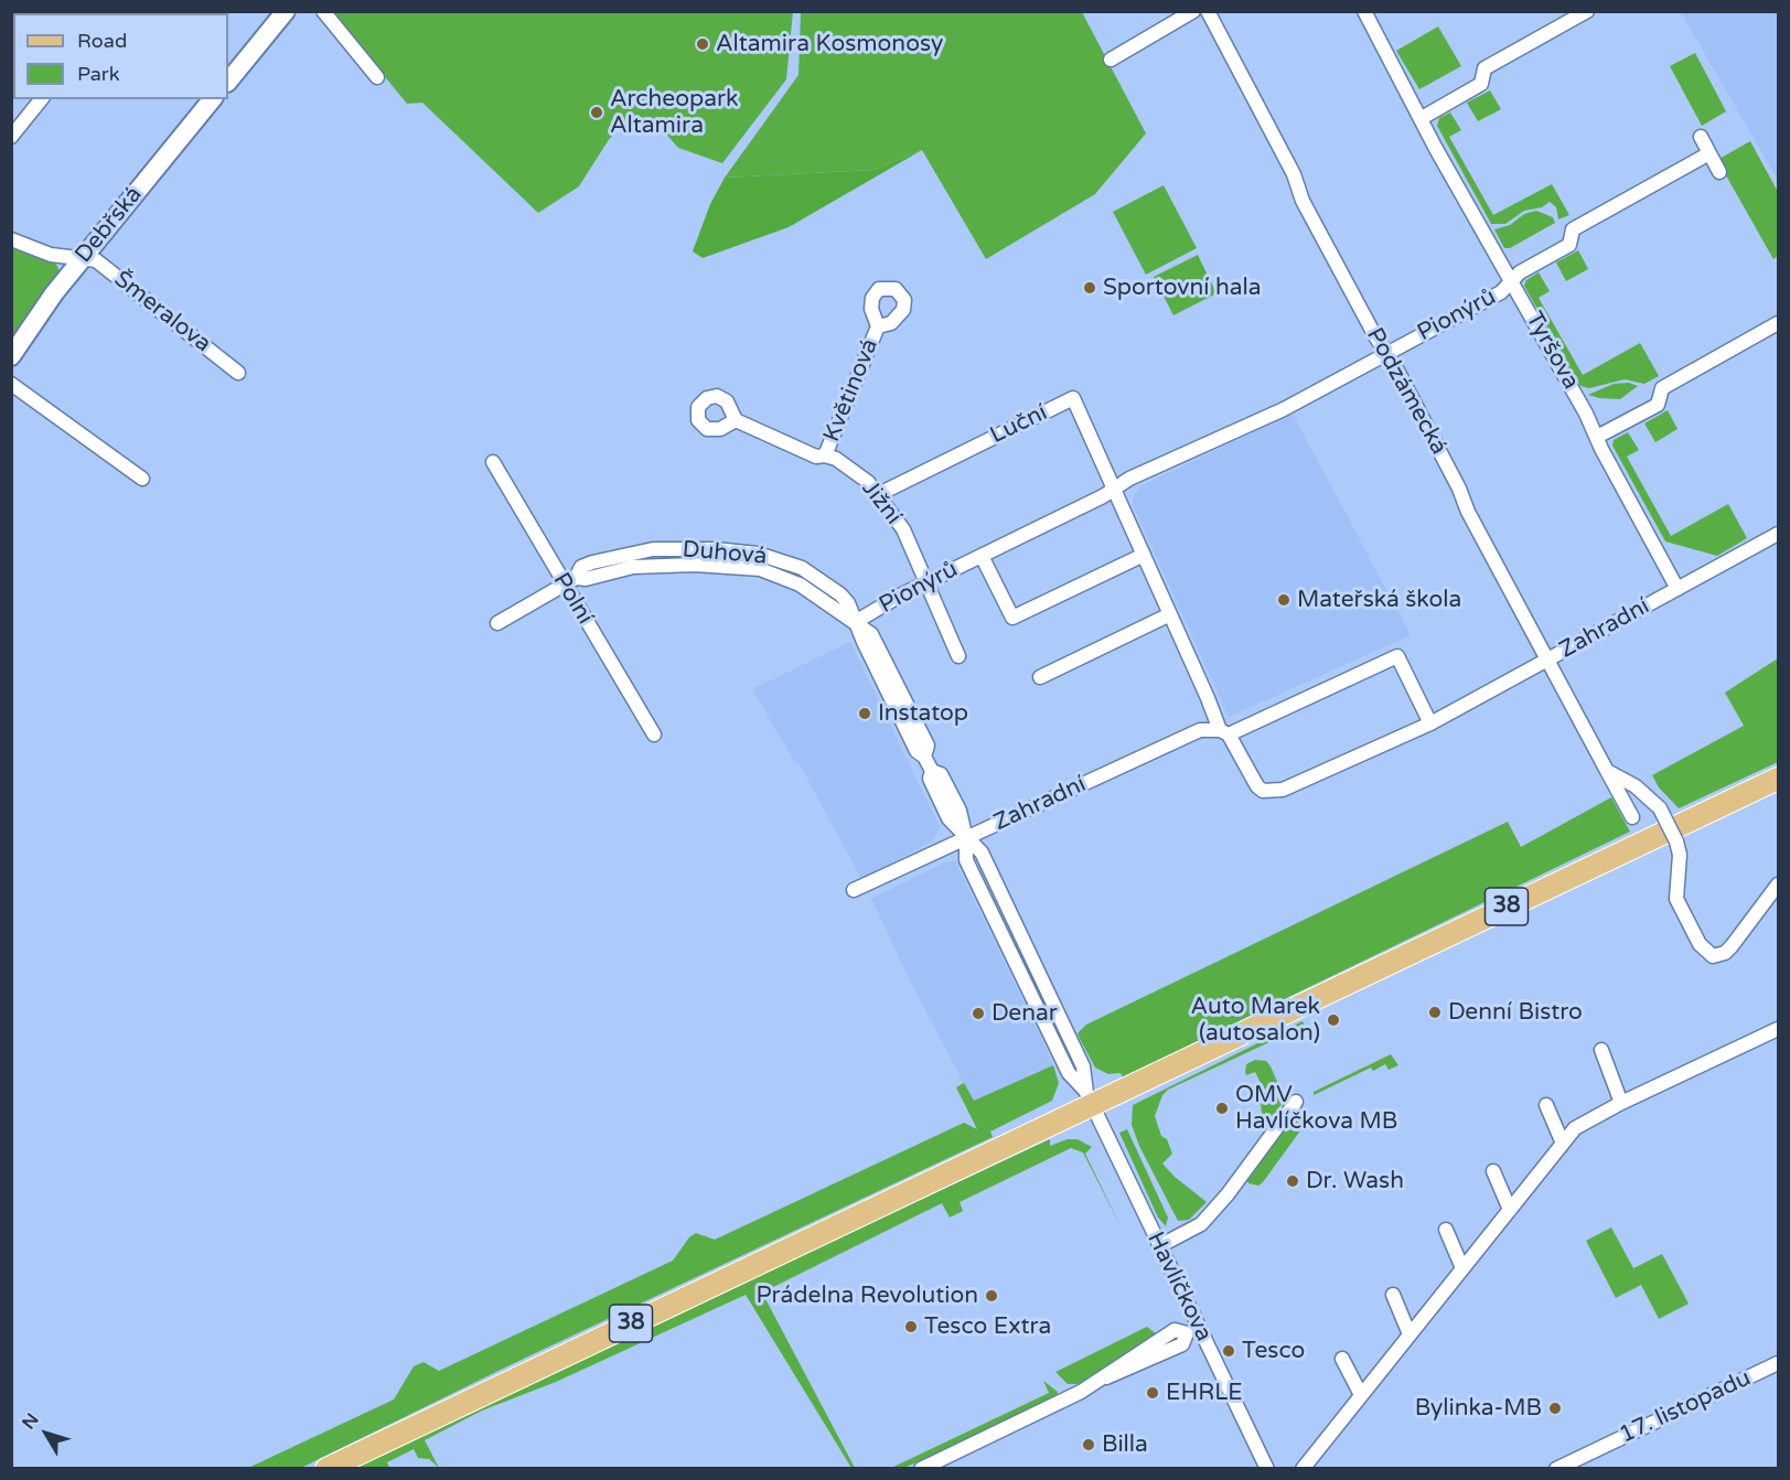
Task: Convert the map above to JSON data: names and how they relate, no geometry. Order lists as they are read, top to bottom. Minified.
{"streets":{"main road":["Debřská","38"],"street":["Šmeralova","Pionýrů","Tyršova","Květinová","Podzámecká","Luční","Jižní","Duhová","Polní","Zahradní","Havlíčkova","17. listopadu"]},"crossings":[["Debřská","Šmeralova"],["Pionýrů","Tyršova"],["Pionýrů","Podzámecká"],["Pionýrů","Luční"],["Pionýrů","Jižní"],["Pionýrů","Duhová"],["Tyršova","Zahradní"],["Květinová","Jižní"],["Podzámecká","Zahradní"],["Luční","Jižní"],["Duhová","Polní"],["Duhová","Zahradní"],["Duhová","38"],["Duhová","Havlíčkova"],["38","Havlíčkova"]],"places":["Altamira Kosmonosy","Archeopark Altamira","Sportovní hala","Mateřská škola","Instatop","Denní Bistro","Denar","Auto Marek (autosalon)","OMV Havlíčkova MB","Dr. Wash","Prádelna Revolution","Tesco Extra","Tesco","EHRLE","Bylinka-MB","Billa"],"legend":["Road","Park"],"north":"top left"}
